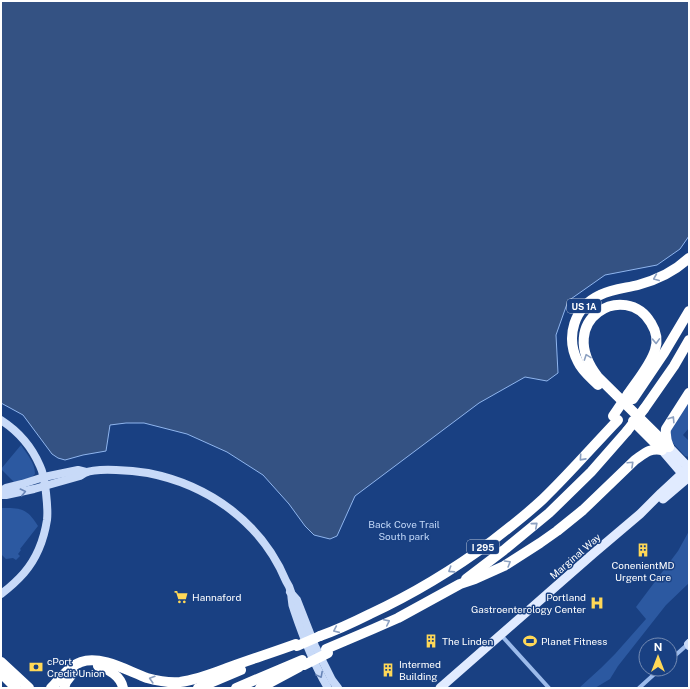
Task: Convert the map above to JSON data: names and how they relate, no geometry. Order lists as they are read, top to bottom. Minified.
{"streets":{"highway":["US 1A","I 295"],"main road":["Marginal Way"]},"crossings":[["US 1A","Marginal Way"]],"parks":["Back Cove Trail South park"],"places":{"building":["ConenientMD Urgent Care","The Linden","Intermed Building"],"supermarket":["Hannaford"],"hospital":["Portland Gastroenterology Center"],"sports":["Planet Fitness"],"bank":["cPort Credit Union"]},"north":"top"}
